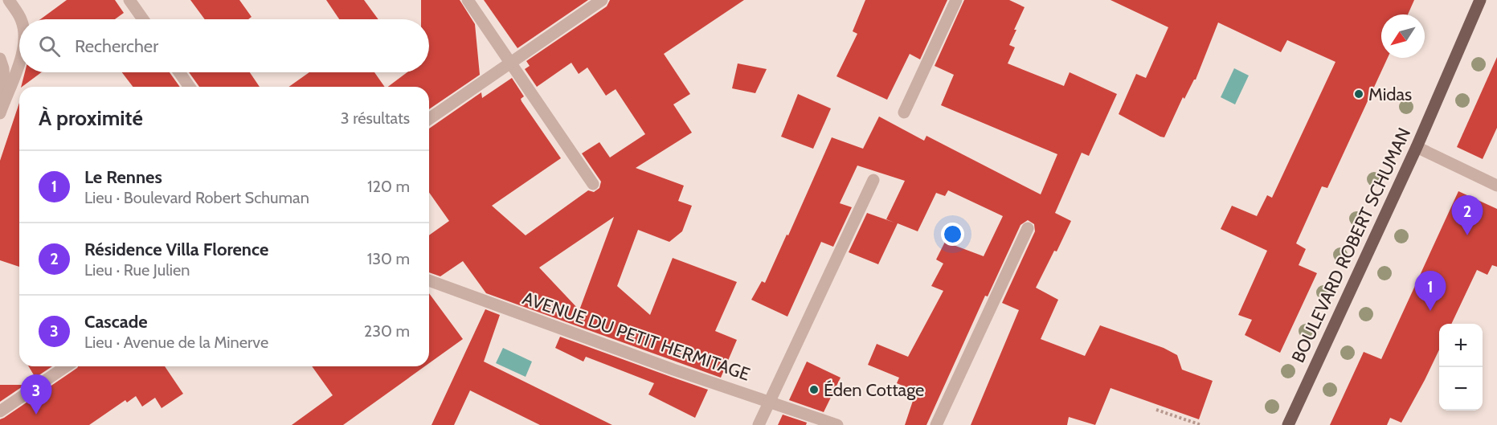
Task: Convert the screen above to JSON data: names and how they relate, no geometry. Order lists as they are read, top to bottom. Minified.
{"streets":{"main road":["BOULEVARD ROBERT SCHUMAN"],"street":["AVENUE DU PETIT HERMITAGE"]},"places":["Midas","Éden Cottage"],"north":"bottom left","page":{"search":"Rechercher","heading":["À proximité","3 résultats"],"list":[{"mark":"1","name":"Le Rennes","note":"Lieu · Boulevard Robert Schuman","value":"120 m"},{"mark":"2","name":"Résidence Villa Florence","note":"Lieu · Rue Julien","value":"130 m"},{"mark":"3","name":"Cascade","note":"Lieu · Avenue de la Minerve","value":"230 m"}],"pins":["2","1","3"],"map_buttons":["+","−"]}}
